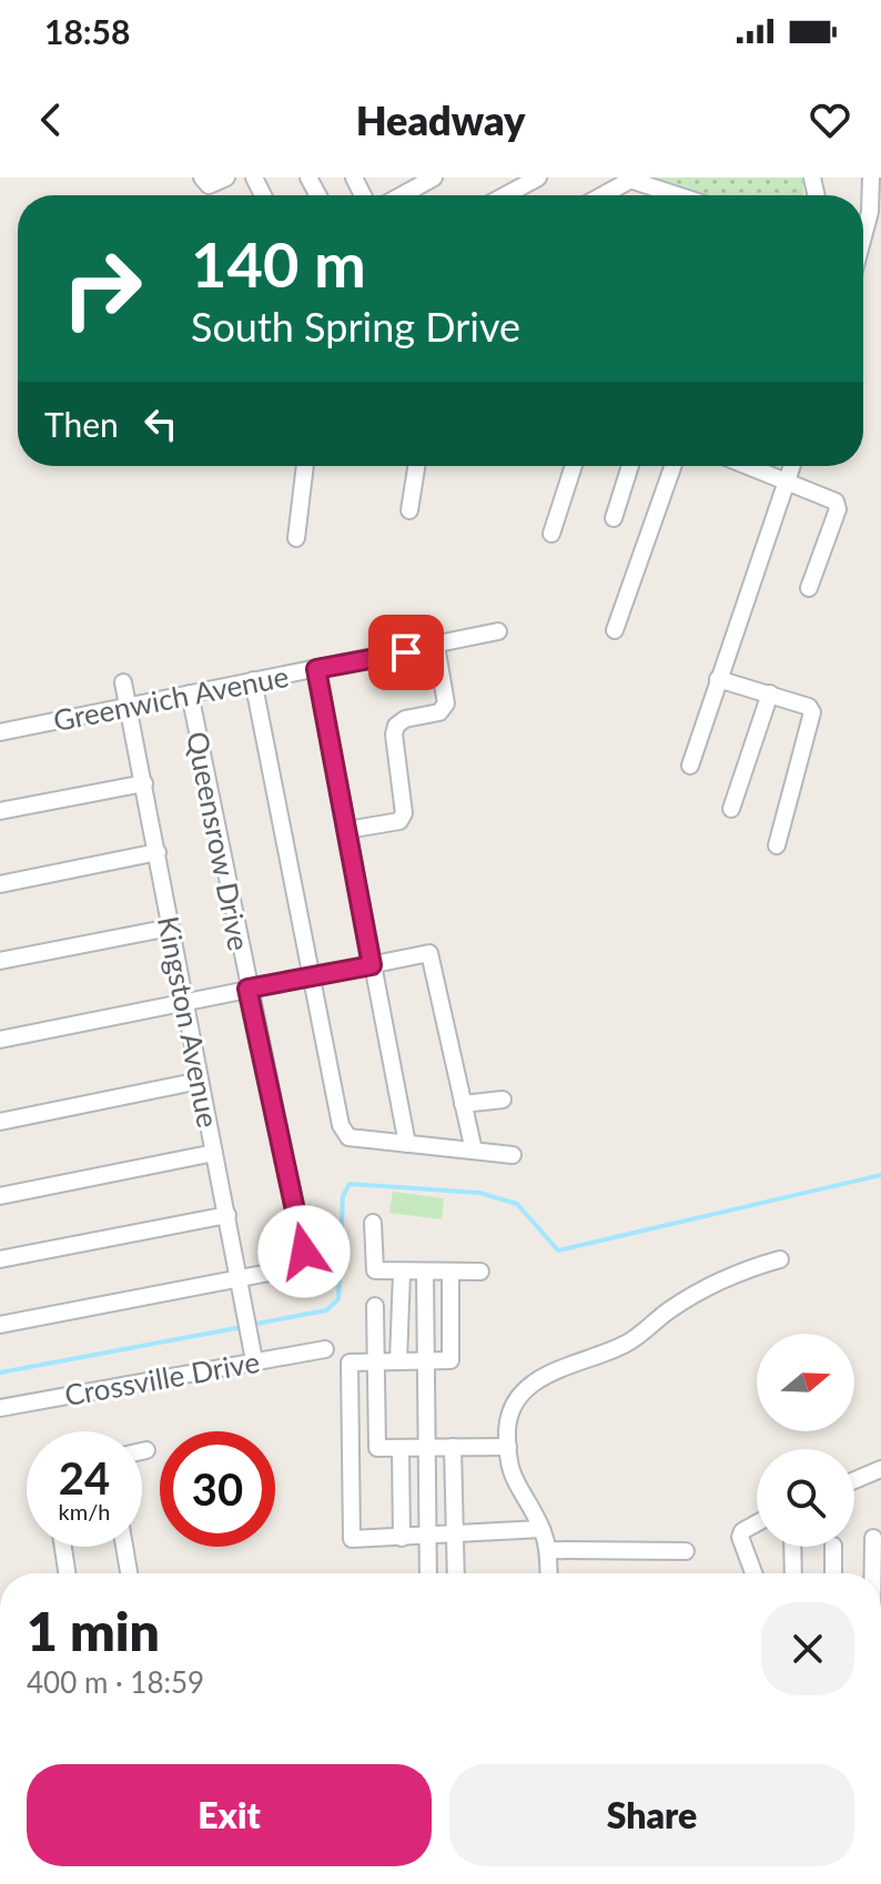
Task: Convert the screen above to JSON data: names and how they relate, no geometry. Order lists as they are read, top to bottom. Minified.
{"streets":{"street":["Greenwich Avenue","Queensrow Drive","Kingston Avenue","Crossville Drive"]},"crossings":[["Greenwich Avenue","Queensrow Drive"],["Greenwich Avenue","Kingston Avenue"],["Queensrow Drive","Kingston Avenue"],["Kingston Avenue","Crossville Drive"]],"north":"right","page":{"status":"18:58","header":"Headway","turn":["140 m","South Spring Drive"],"then":"Then","speed":"24 km/h","limit":"30","heading":["1 min","400 m · 18:59"],"buttons":["Exit","Share"]}}
